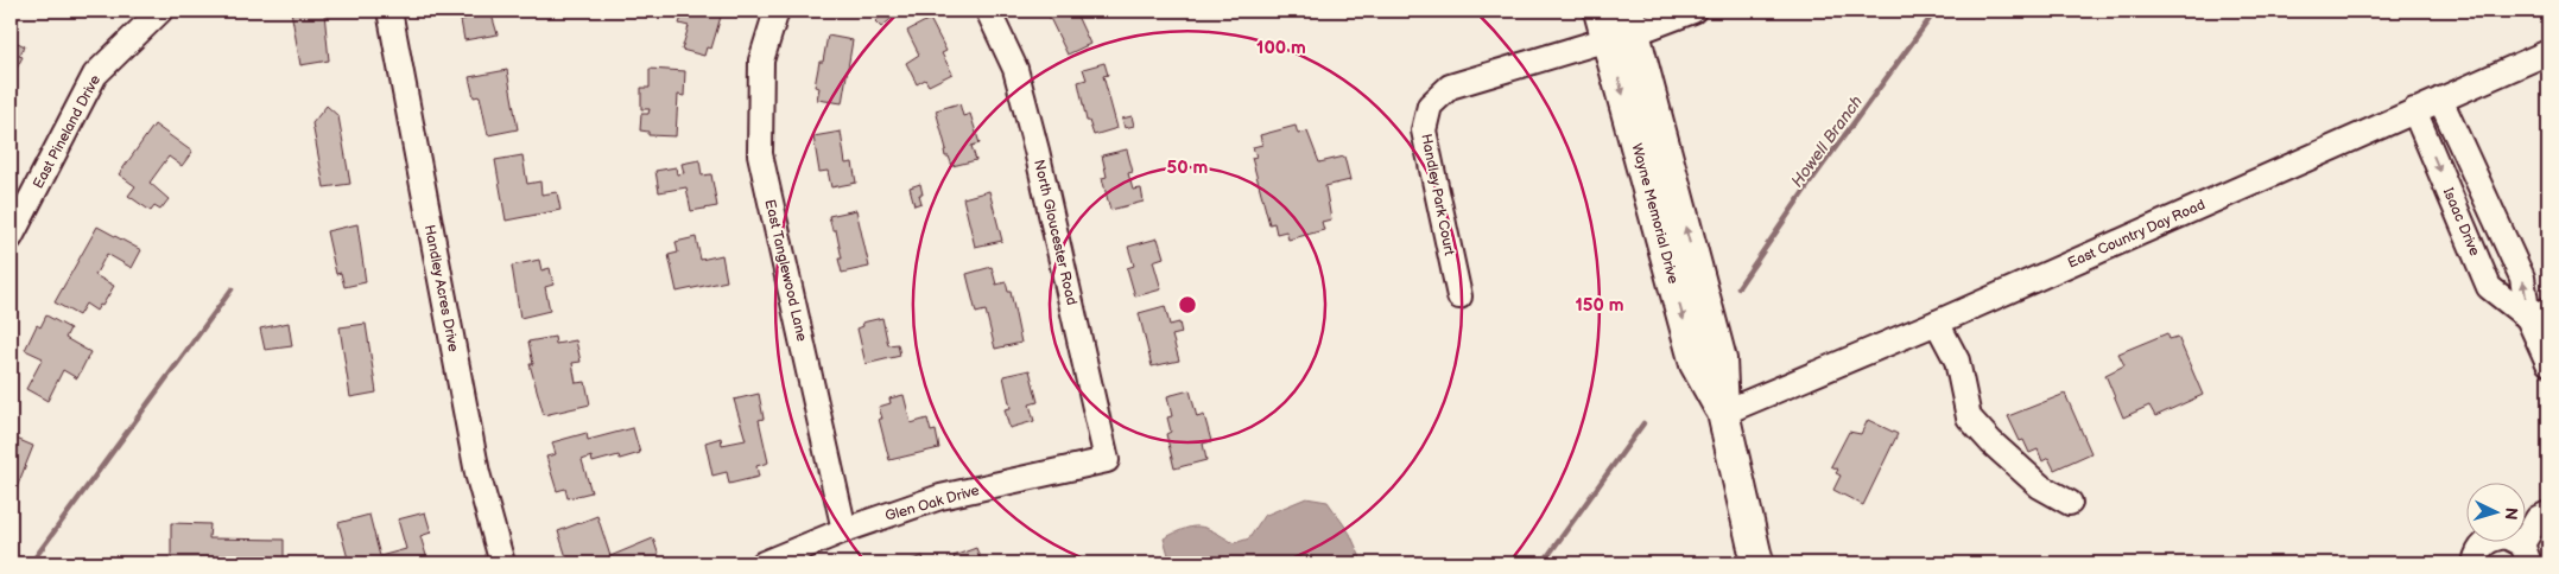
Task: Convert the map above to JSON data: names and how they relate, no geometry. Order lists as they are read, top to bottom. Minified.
{"streets":{"main road":["Wayne Memorial Drive"],"street":["East Pineland Drive","Handley Park Court","Isaac Drive","North Gloucester Road","East Country Day Road","East Tanglewood Lane","Handley Acres Drive","Glen Oak Drive"]},"crossings":[["Handley Park Court","Wayne Memorial Drive"],["Wayne Memorial Drive","East Country Day Road"],["Isaac Drive","East Country Day Road"],["North Gloucester Road","Glen Oak Drive"],["East Tanglewood Lane","Glen Oak Drive"]],"water":["Howell Branch"],"north":"right","rings":["100 m","50 m","150 m"]}
